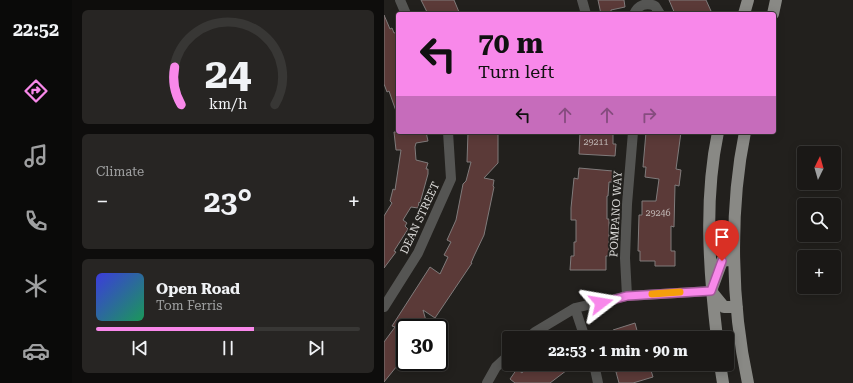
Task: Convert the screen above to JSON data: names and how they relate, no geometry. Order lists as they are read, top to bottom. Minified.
{"streets":{"street":["POMPANO WAY","DEAN STREET"]},"house_numbers":["29211","29246"],"north":"top","page":{"tabs":"22:52","turn":["70 m","Turn left"],"tile":"Climate","map_buttons":"+","heat":["−","23°","+"],"song":["Open Road","Tom Ferris"],"limit":"30","trip":"22:53 · 1 min · 90 m","gauge":["24","km/h"]}}
